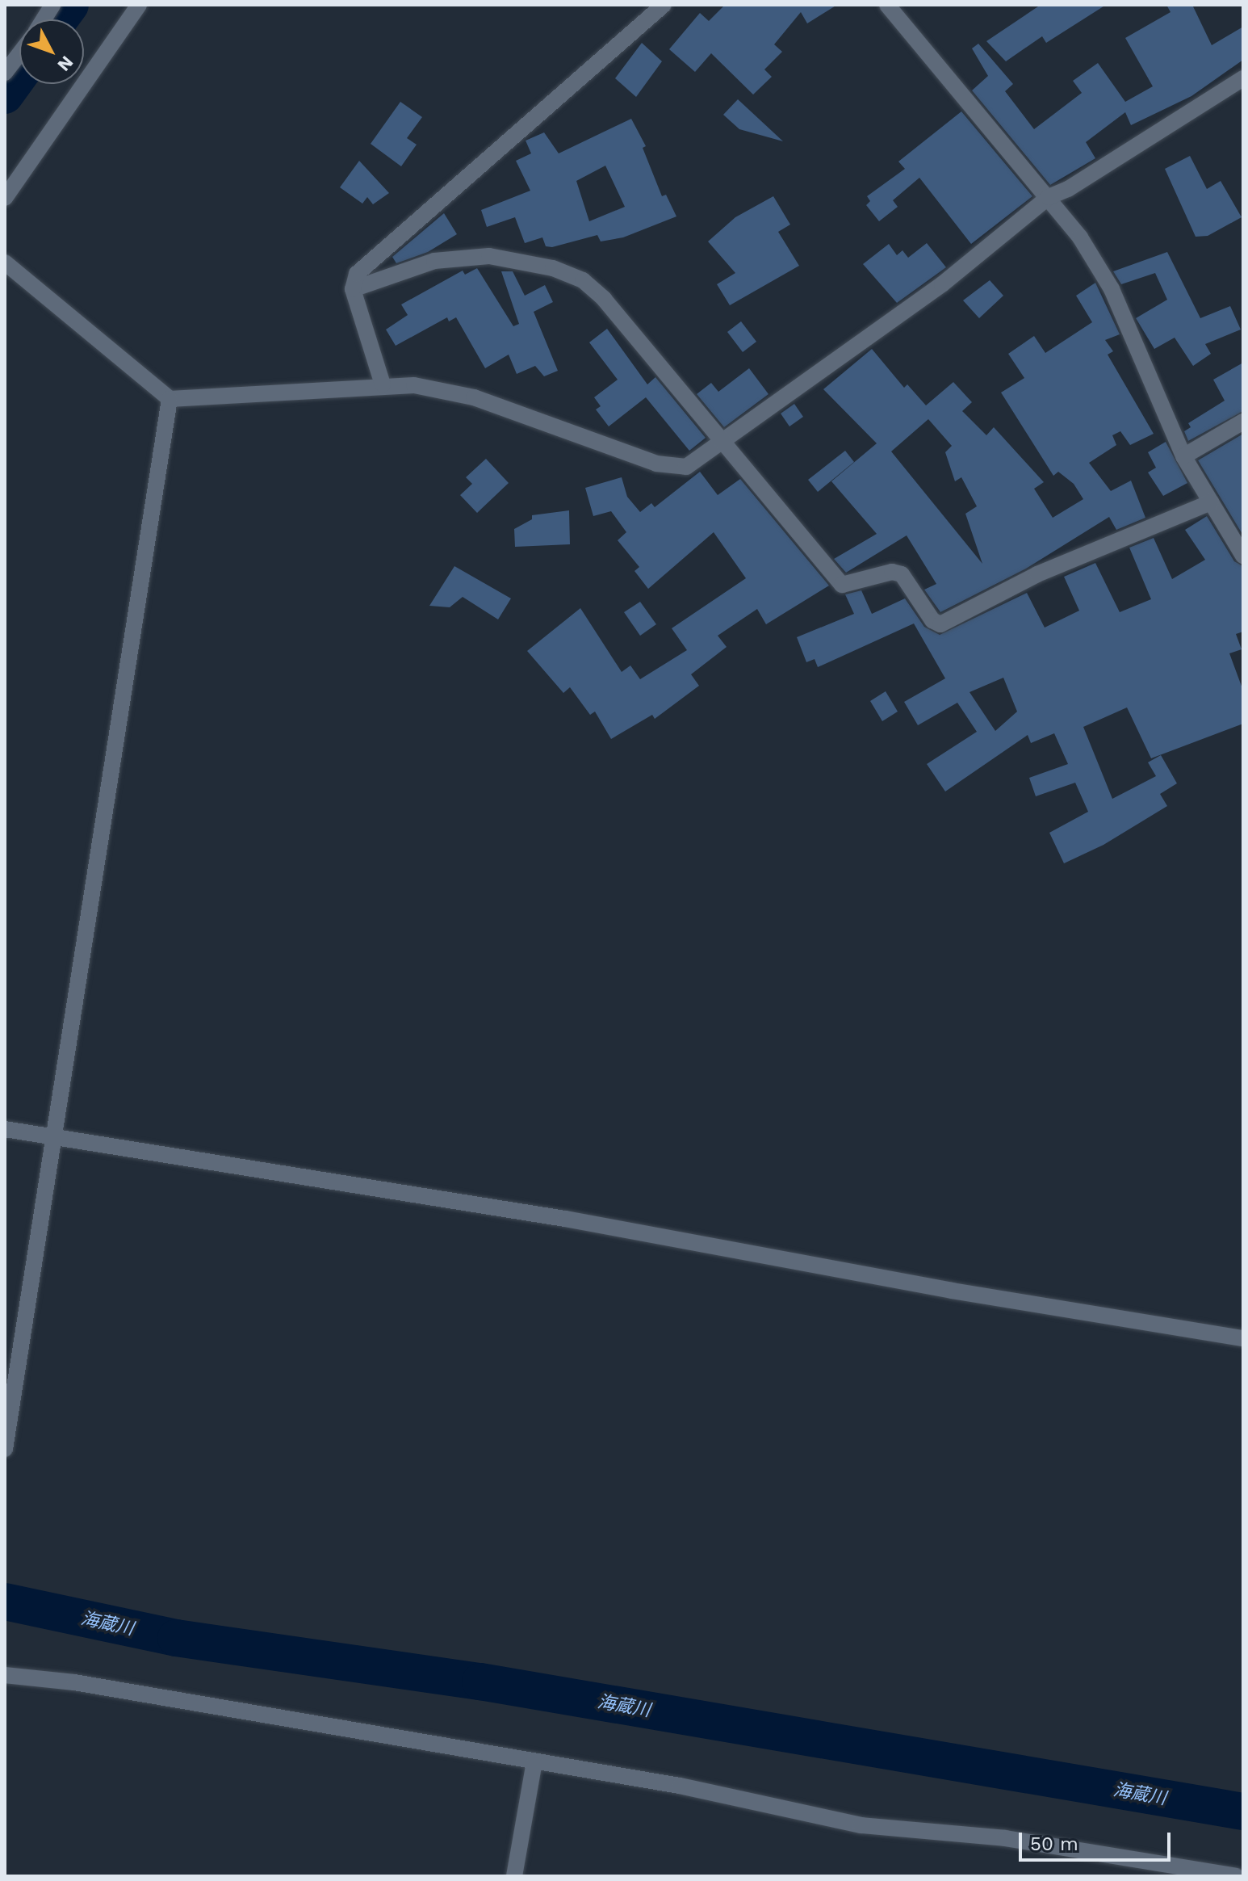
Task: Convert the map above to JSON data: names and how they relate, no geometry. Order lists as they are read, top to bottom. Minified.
{"water":["海蔵川"],"scale_bar":"50 m","north":"bottom right"}
